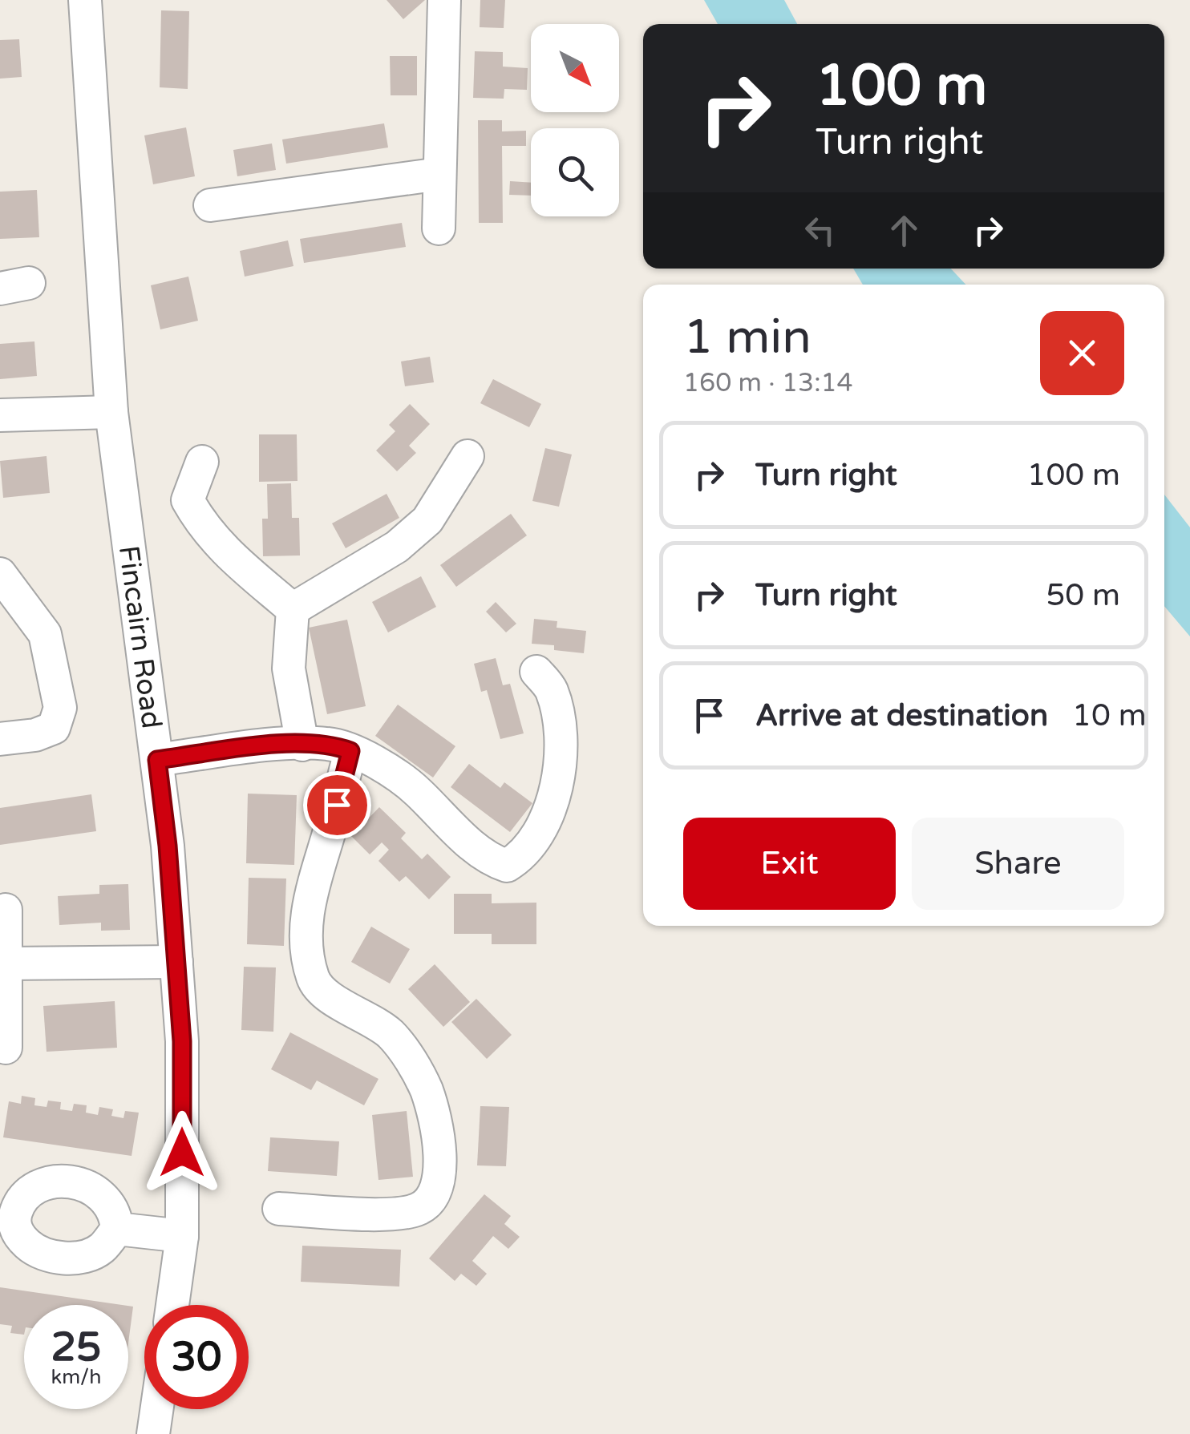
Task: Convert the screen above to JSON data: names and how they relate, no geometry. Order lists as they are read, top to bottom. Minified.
{"streets":{"street":["Fincairn Road"]},"north":"bottom right","page":{"turn":["100 m","Turn right"],"heading":["1 min","160 m · 13:14"],"list":[{"name":"Turn right","value":"100 m"},{"name":"Turn right","value":"50 m"},{"name":"Arrive at destination","value":"10 m"}],"buttons":["Exit","Share"],"speed":"25 km/h","limit":"30"}}
